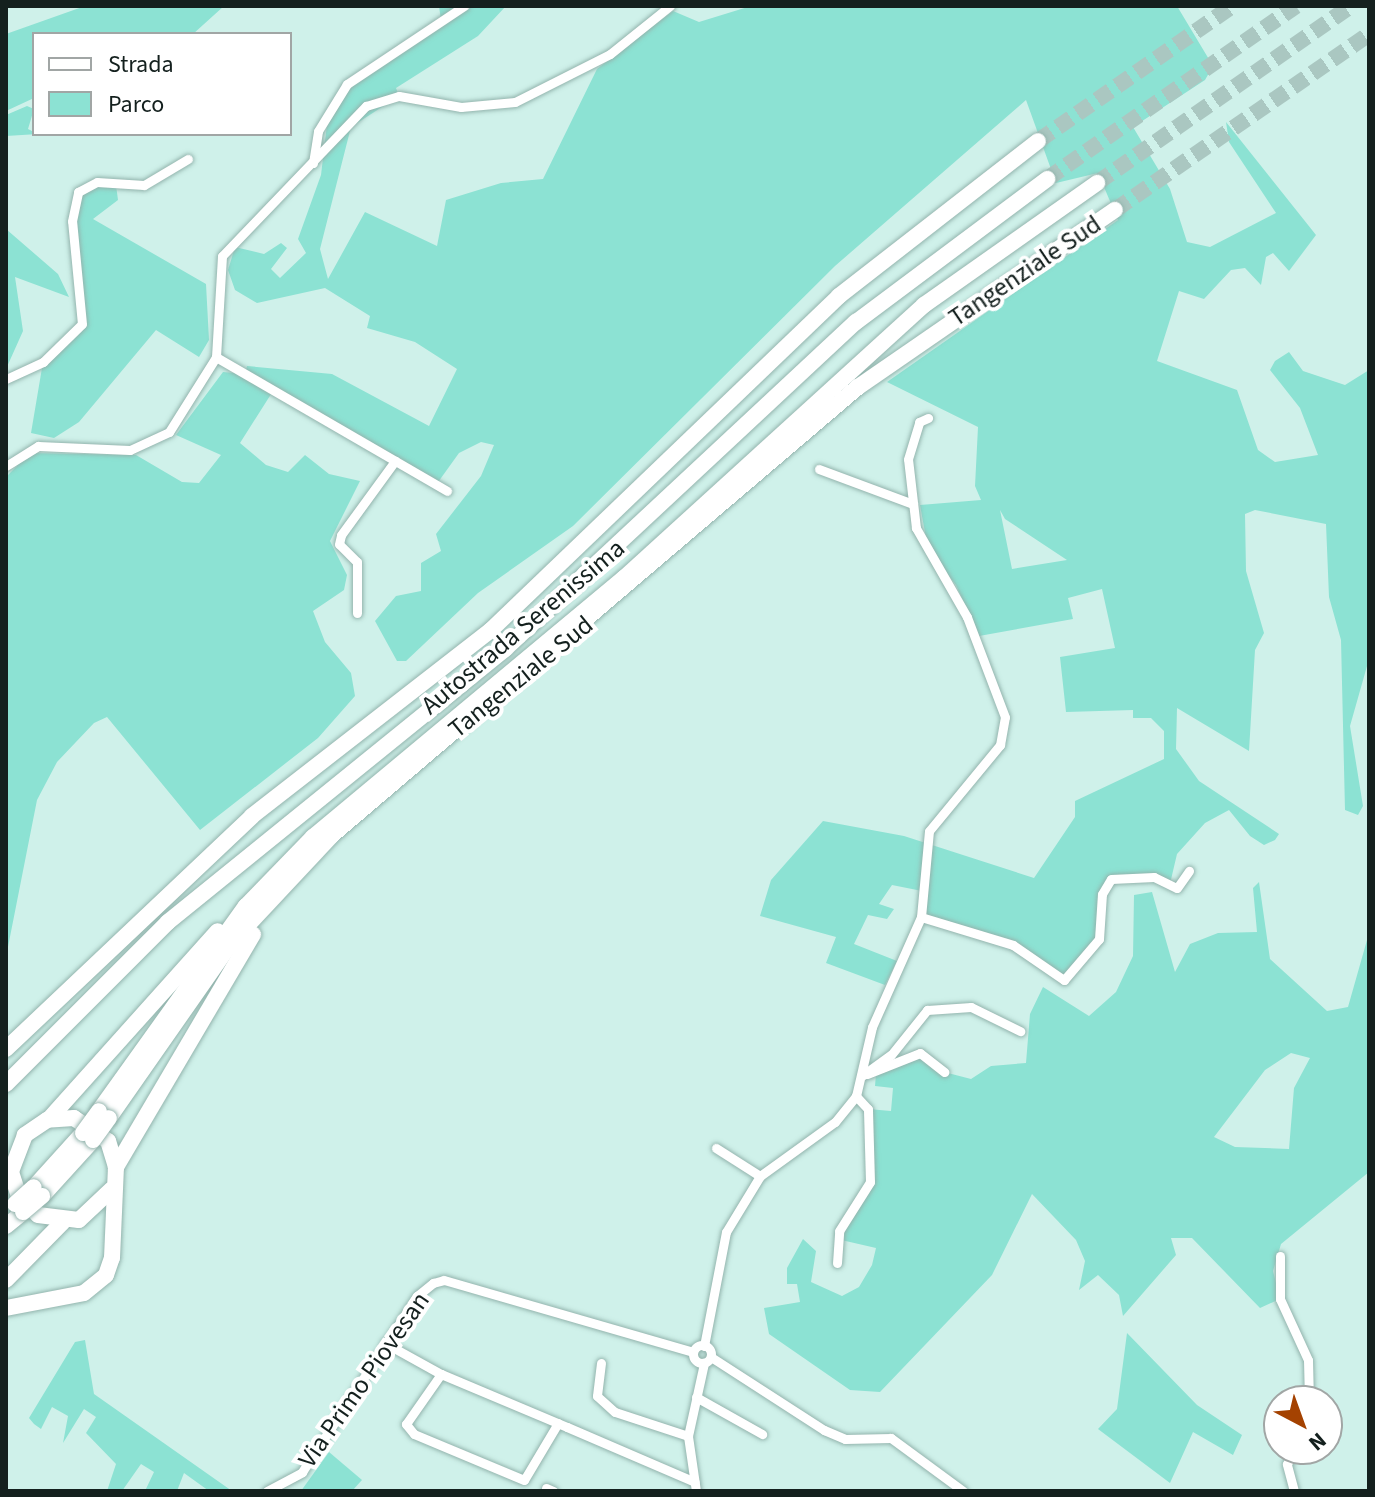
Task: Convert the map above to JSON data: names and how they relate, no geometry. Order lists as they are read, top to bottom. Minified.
{"streets":{"highway":["Tangenziale Sud","Autostrada Serenissima"],"street":["Via Primo Piovesan"]},"legend":["Strada","Parco"],"north":"bottom right"}
